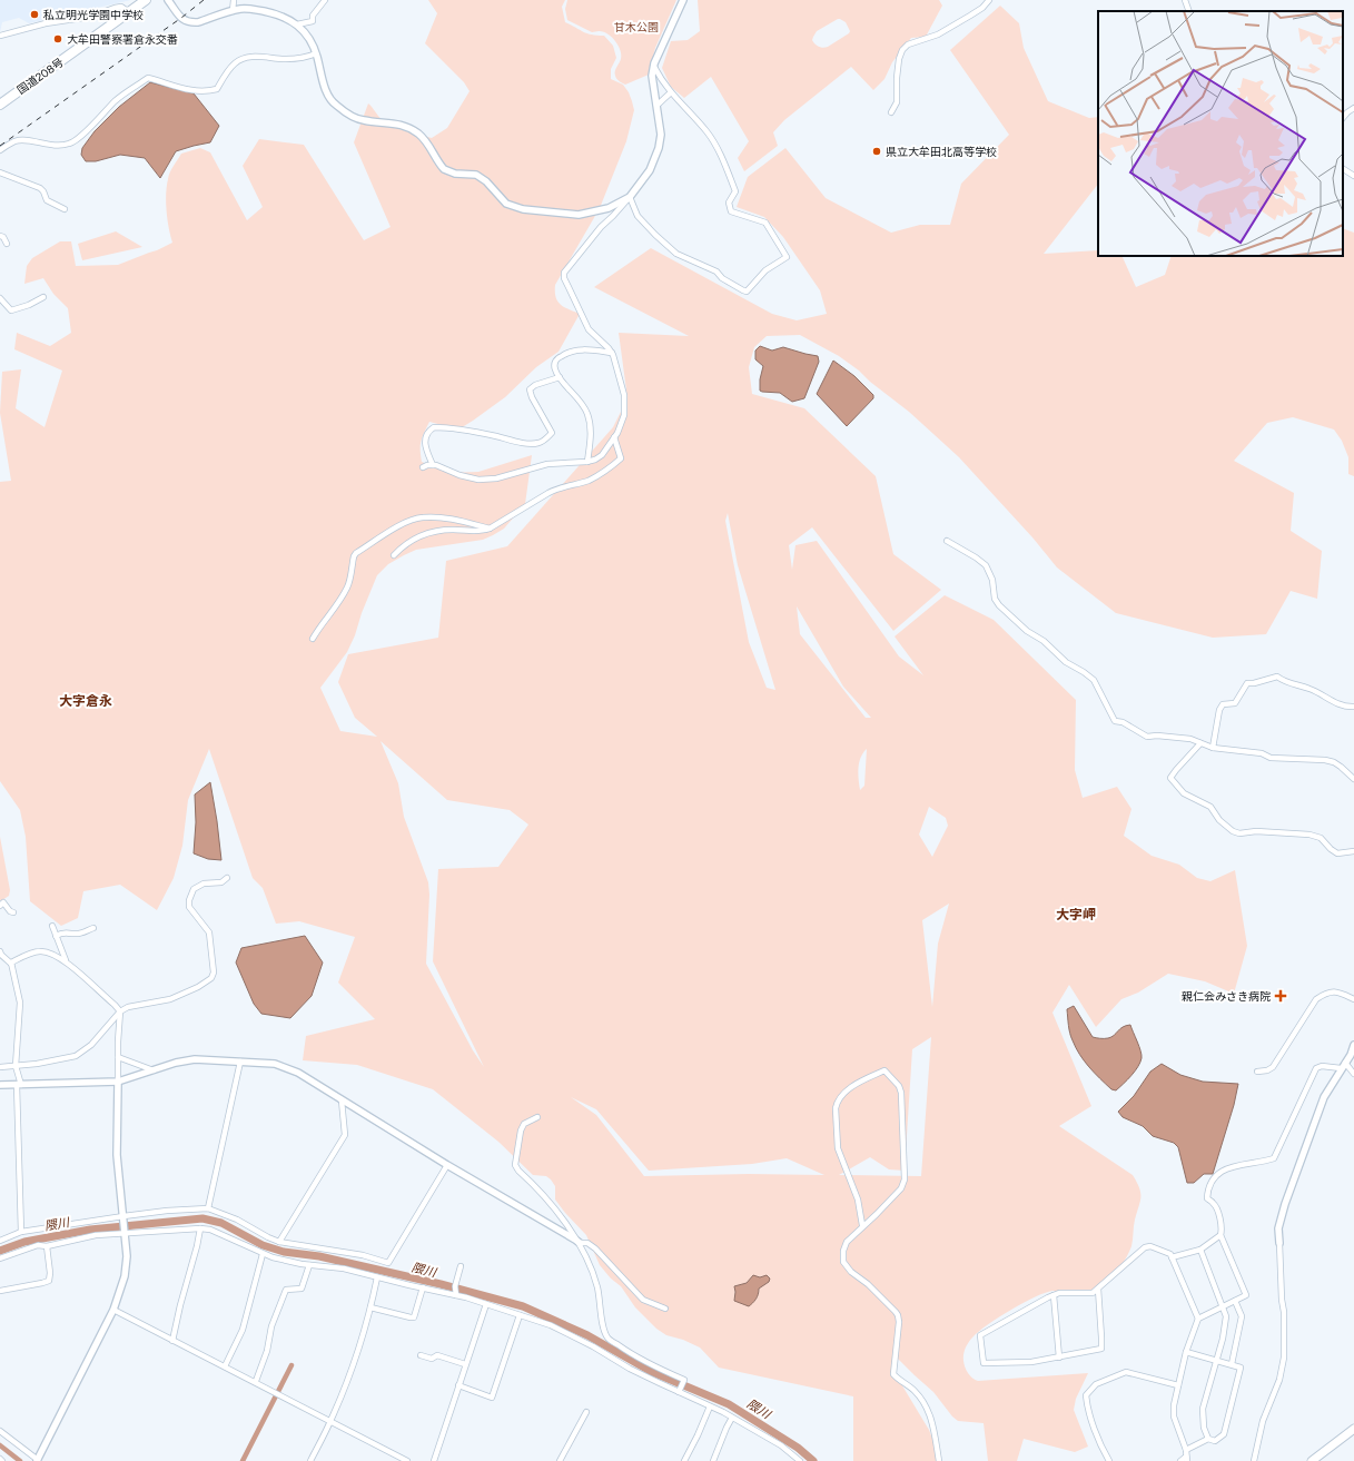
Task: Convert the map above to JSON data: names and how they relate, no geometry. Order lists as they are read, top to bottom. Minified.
{"streets":{"highway":["国道208号"]},"districts":["大字倉永","大字岬"],"water":["隈川"],"parks":["甘木公園"],"places":{"other":["私立明光学園中学校","大牟田警察署倉永交番","県立大牟田北高等学校"],"health":["親仁会みさき病院"]}}
